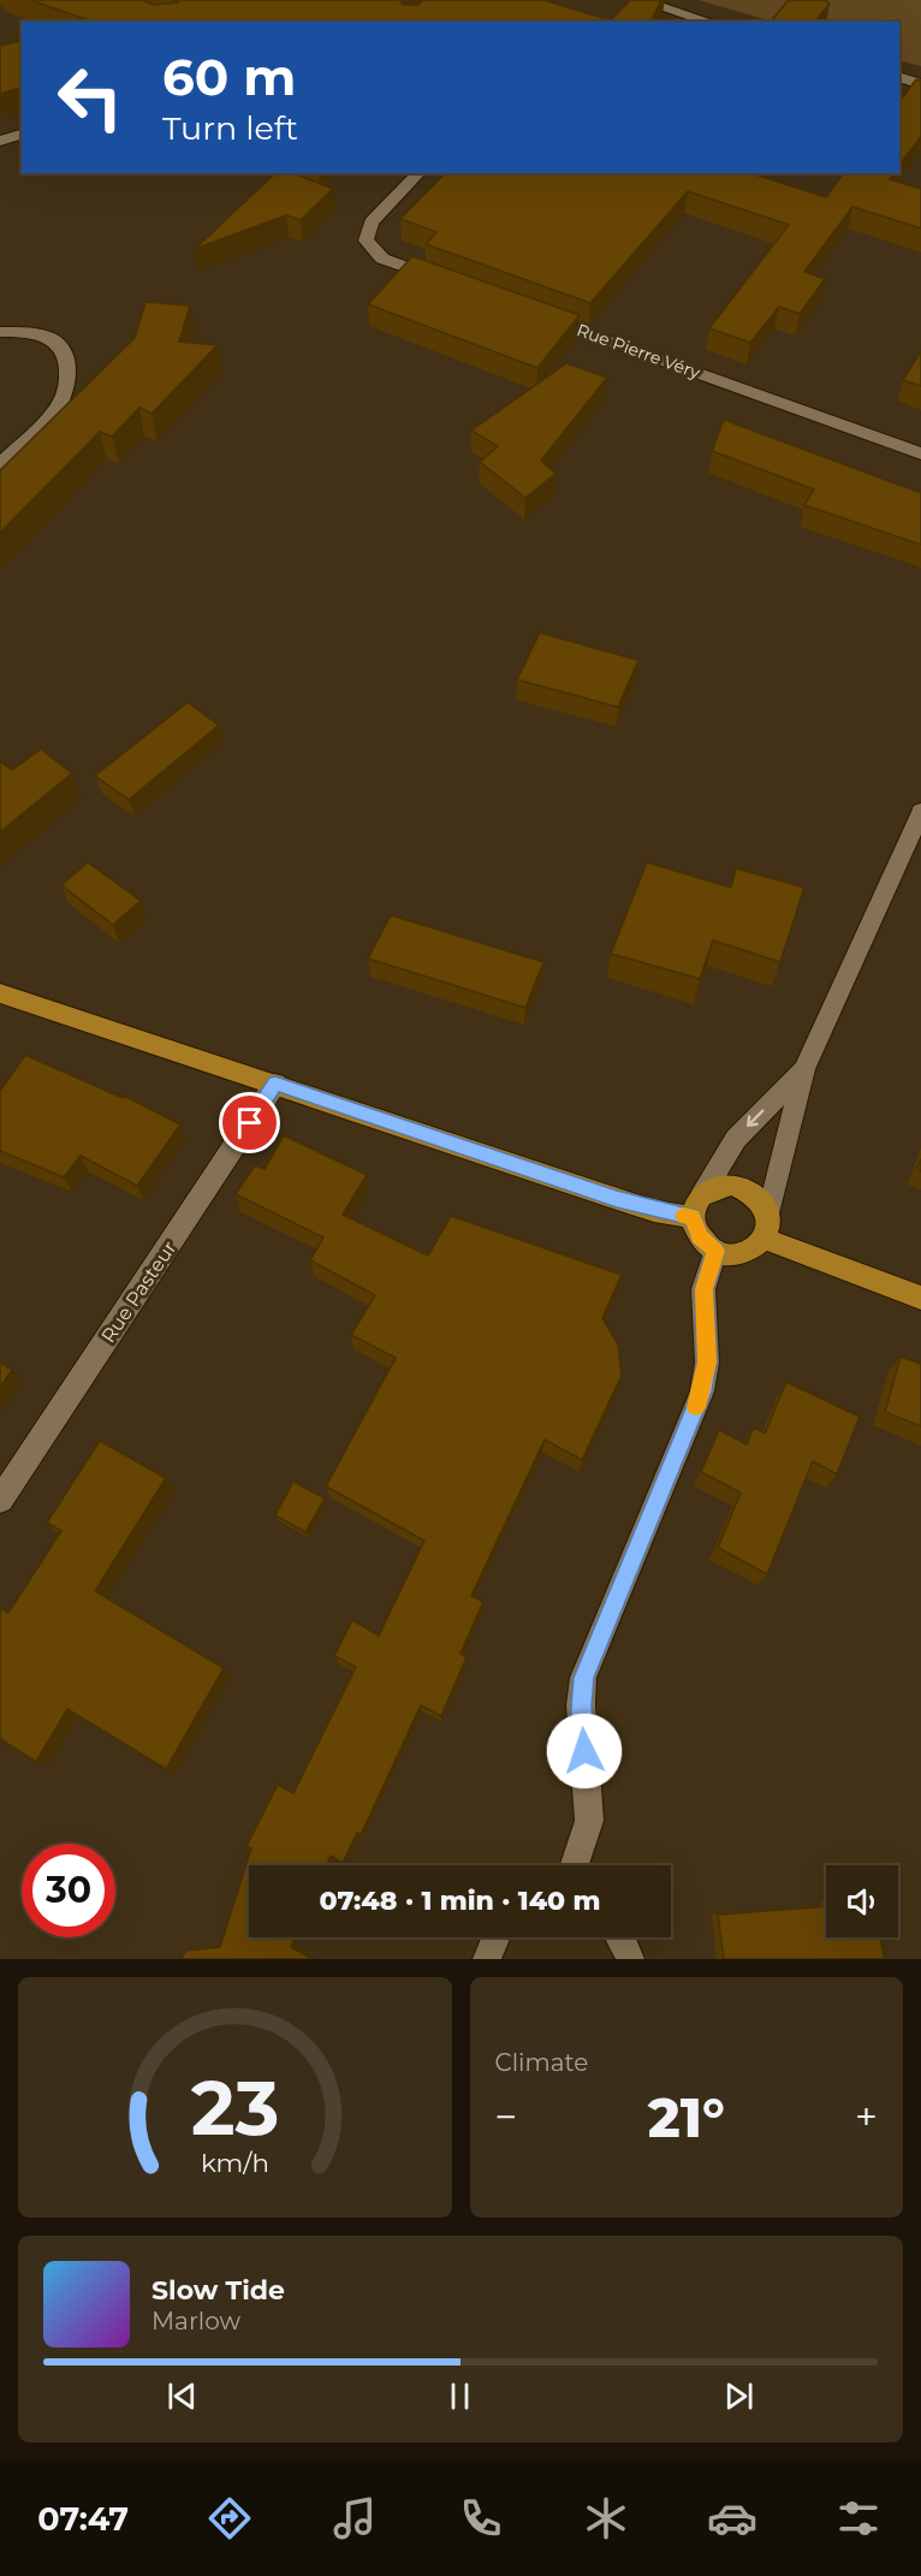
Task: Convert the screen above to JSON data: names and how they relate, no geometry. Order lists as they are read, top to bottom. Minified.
{"streets":{"street":["Rue Pierre Véry","Rue Pasteur"]},"page":{"turn":["60 m","Turn left"],"limit":"30","trip":"07:48 · 1 min · 140 m","tile":"Climate","heat":["−","21°","+"],"song":["Slow Tide","Marlow"],"tabs":"07:47","gauge":["23","km/h"]}}
